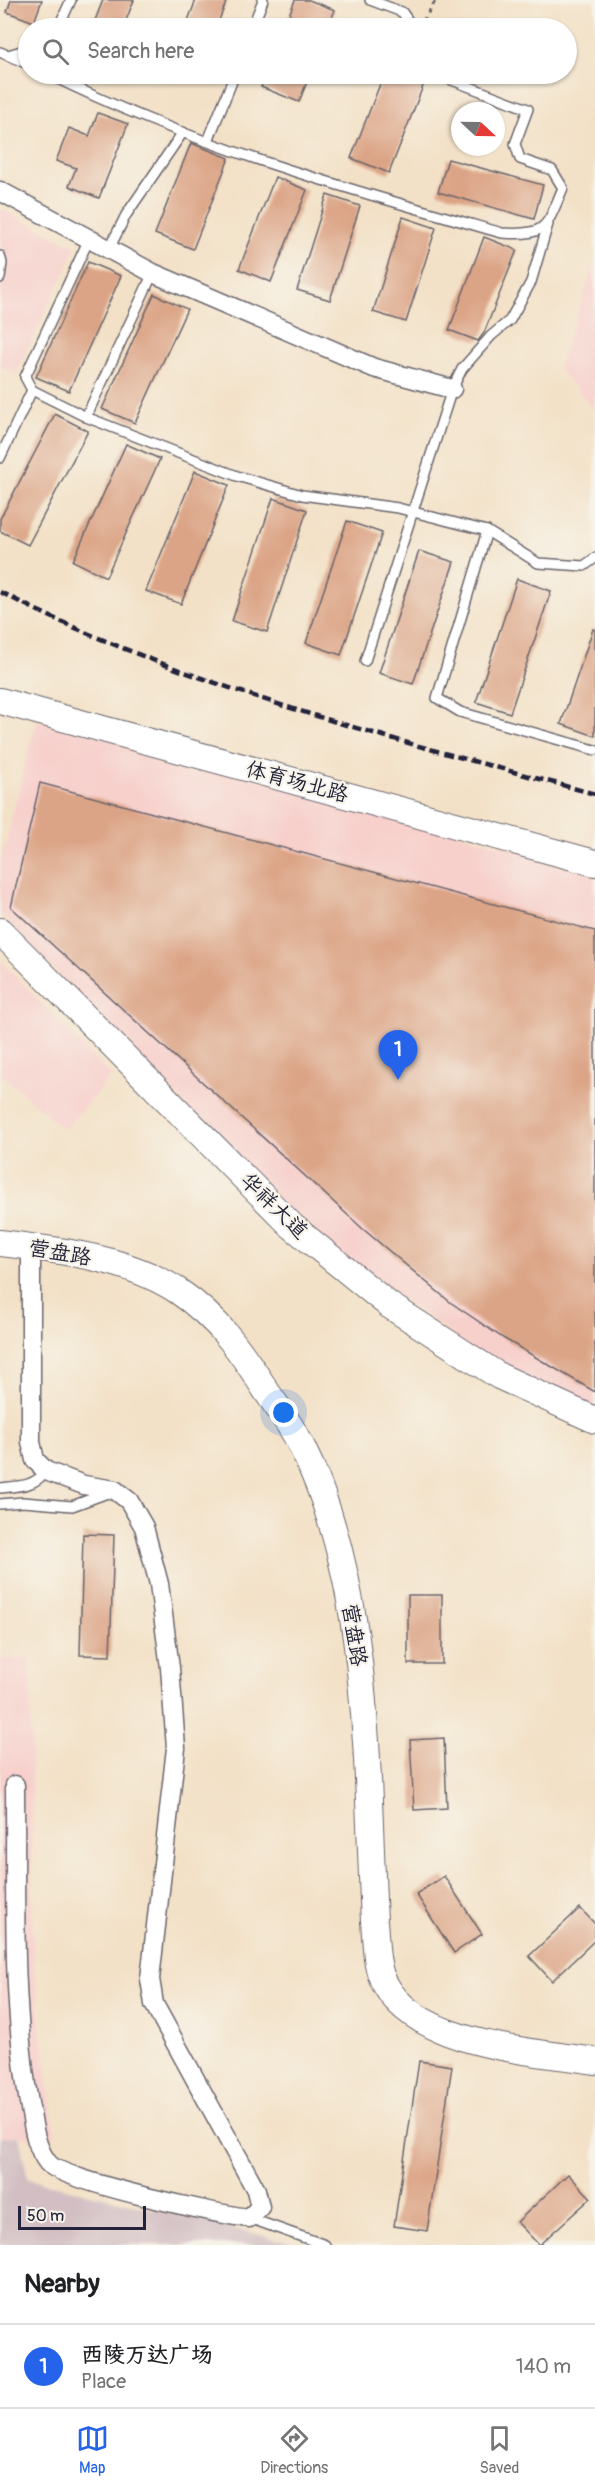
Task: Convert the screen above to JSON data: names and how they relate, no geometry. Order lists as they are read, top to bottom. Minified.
{"streets":{"street":["体育场北路","华祥大道","营盘路"]},"scale_bar":"50 m","north":"right","page":{"search":"Search here","pins":"1","scale":"50 m","heading":"Nearby","list":[{"mark":"1","name":"西陵万达广场","note":"Place","value":"140 m"}],"nav":["Map","Directions","Saved"]}}
